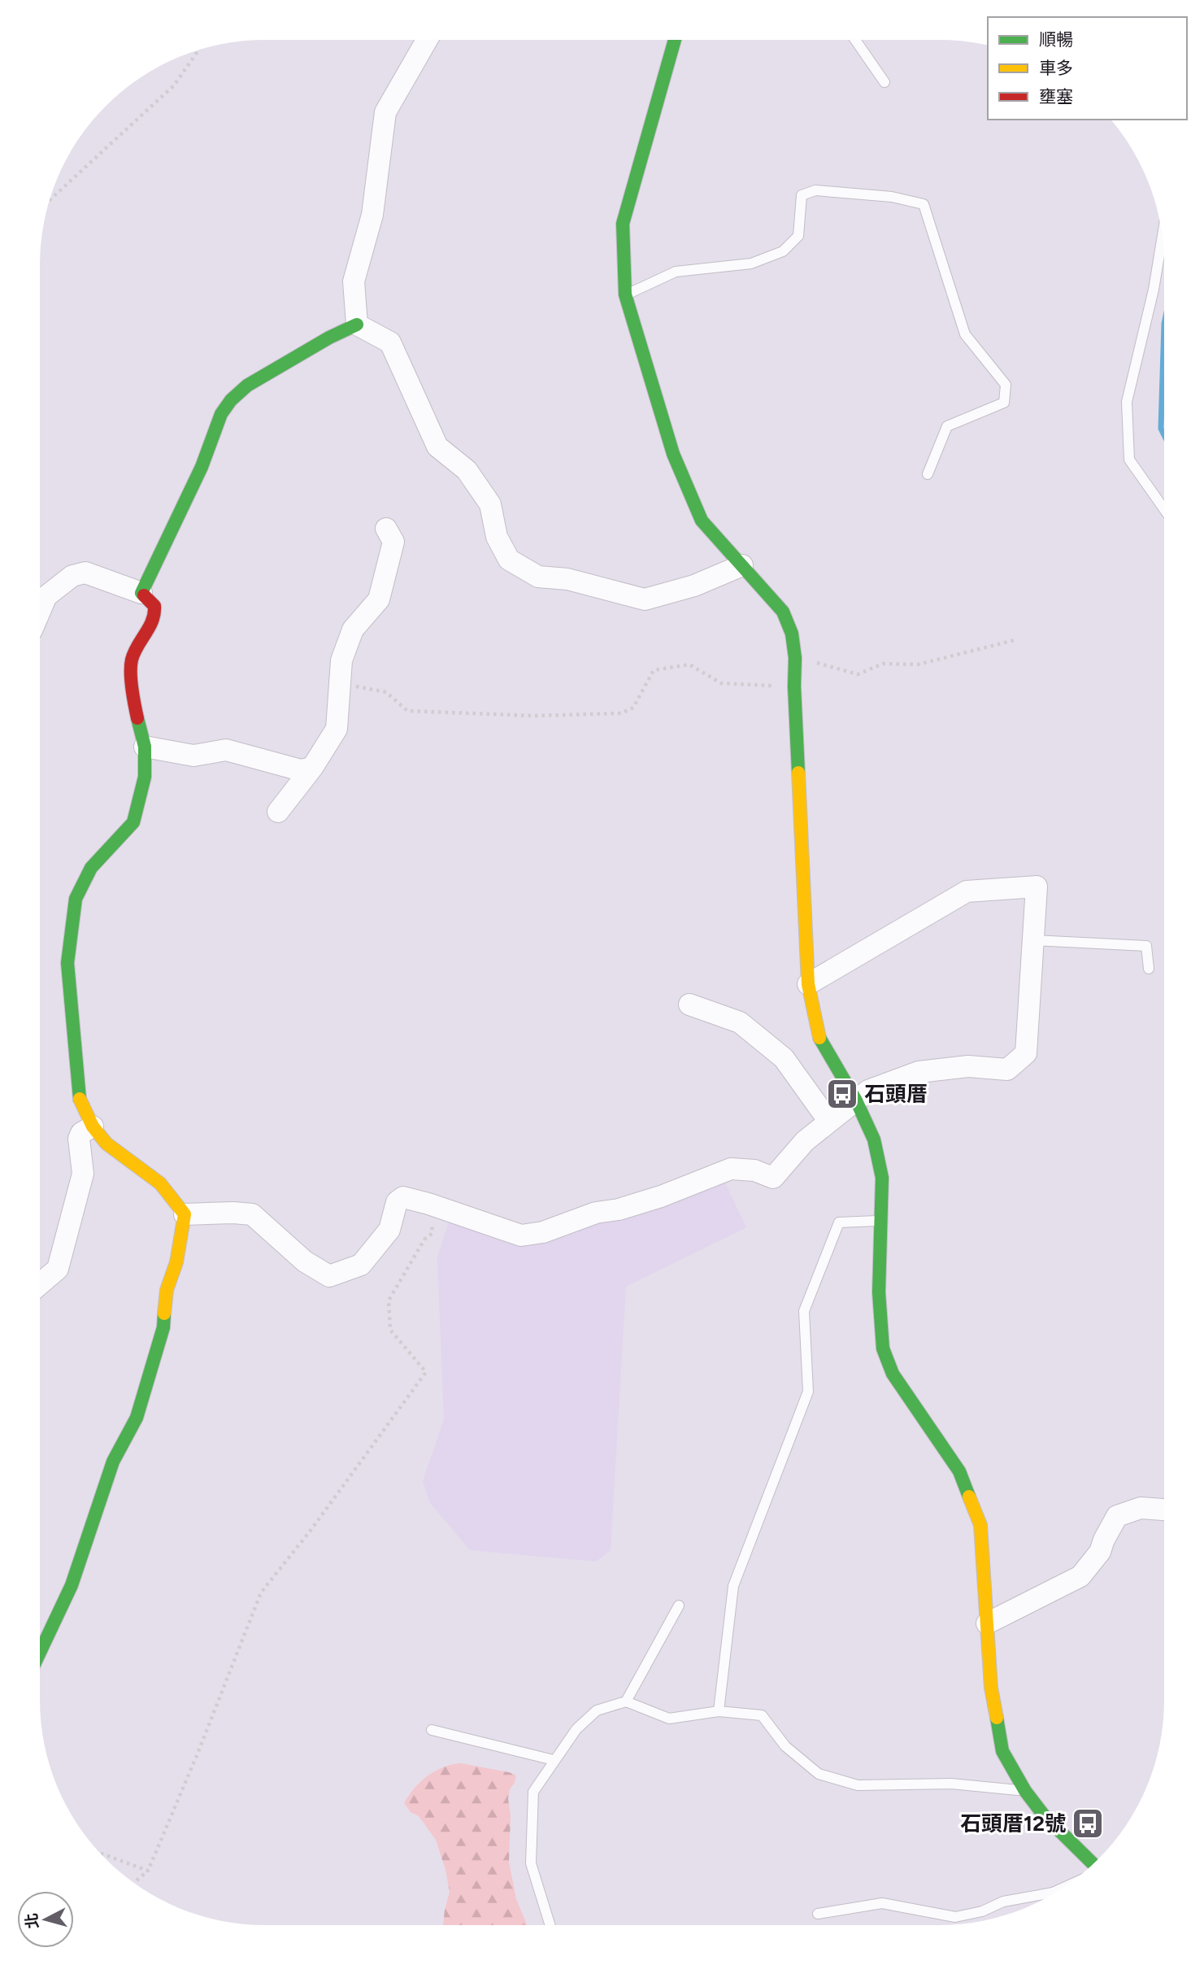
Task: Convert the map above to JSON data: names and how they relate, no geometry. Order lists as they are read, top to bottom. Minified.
{"places":{"bus stop":["石頭厝","石頭厝12號"]},"legend":["順暢","車多","壅塞"],"north":"left"}
